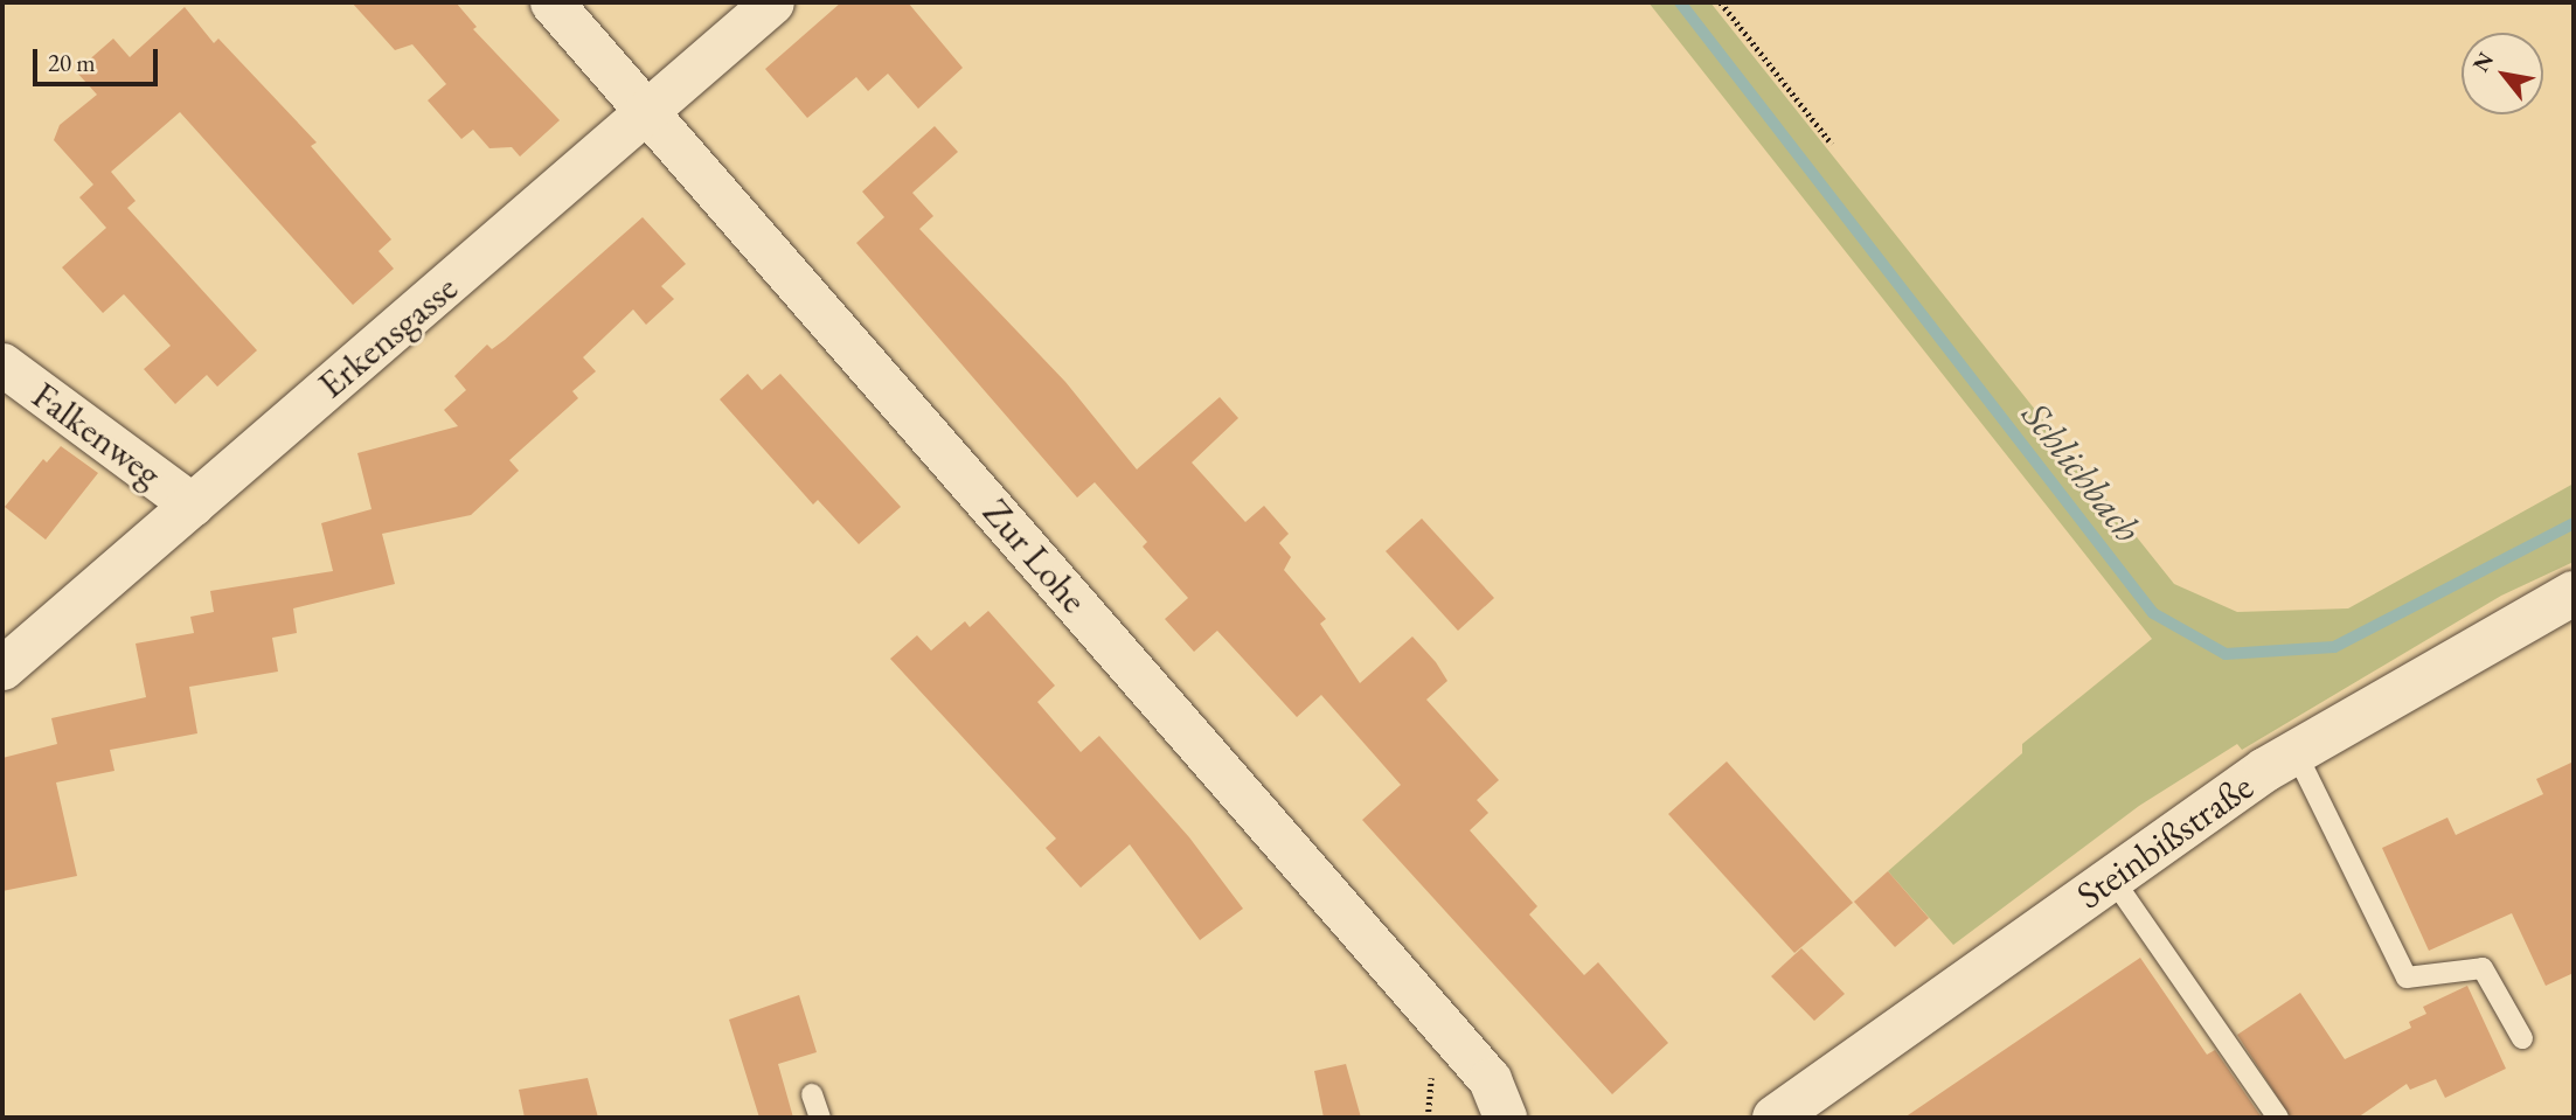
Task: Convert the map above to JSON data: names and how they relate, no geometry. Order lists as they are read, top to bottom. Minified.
{"streets":{"street":["Erkensgasse","Falkenweg","Zur Lohe","Steinbißstraße"]},"crossings":[["Erkensgasse","Falkenweg"],["Erkensgasse","Zur Lohe"]],"water":["Schlichbach"],"scale_bar":"20 m","north":"top left"}
